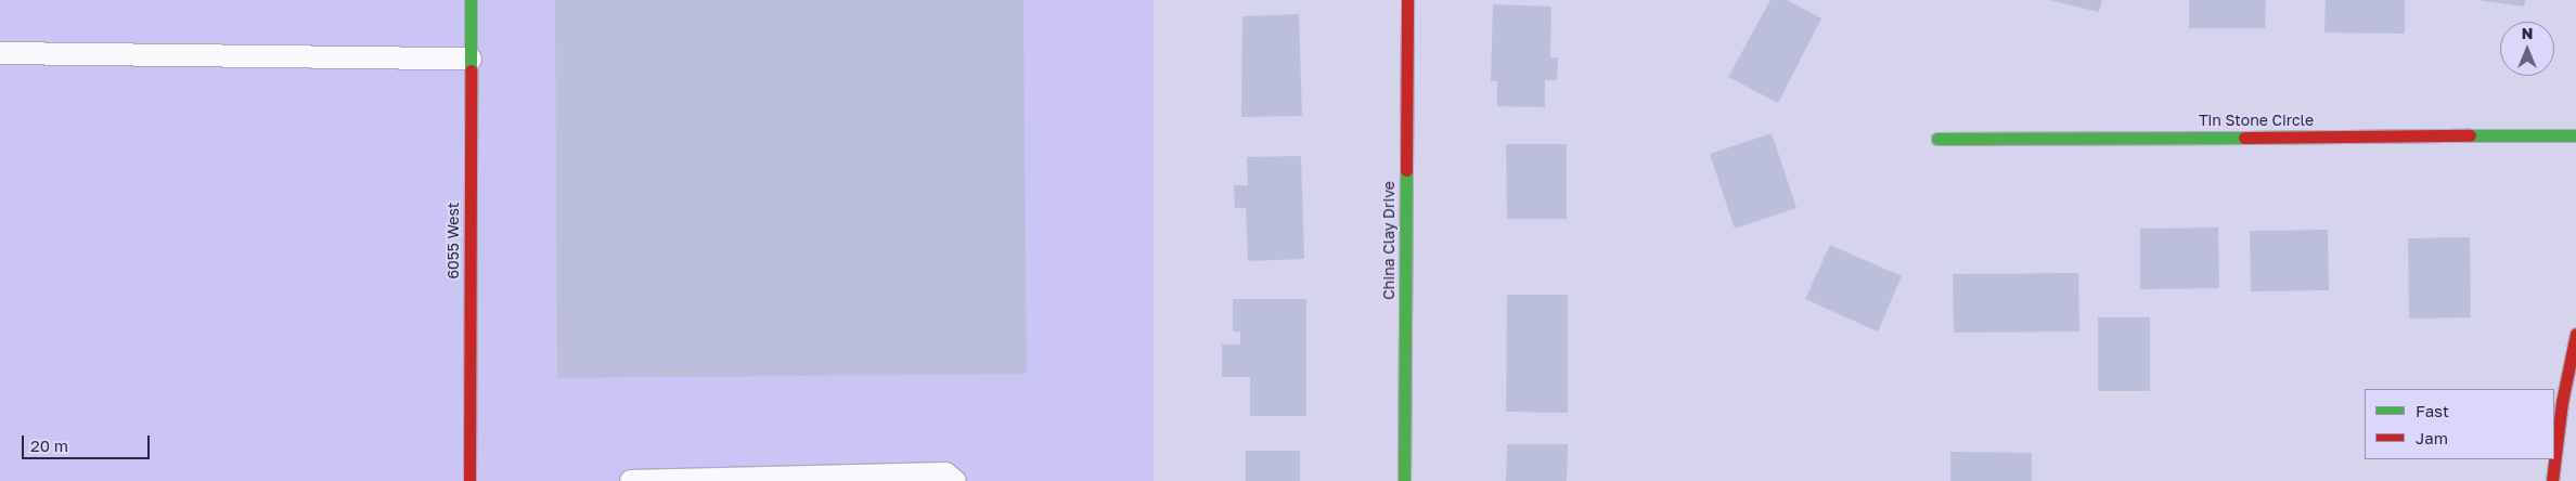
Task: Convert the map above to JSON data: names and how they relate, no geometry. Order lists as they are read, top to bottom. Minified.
{"streets":{"street":["Tin Stone Circle","6055 West","China Clay Drive"]},"legend":["Fast","Jam"],"scale_bar":"20 m","north":"top"}
